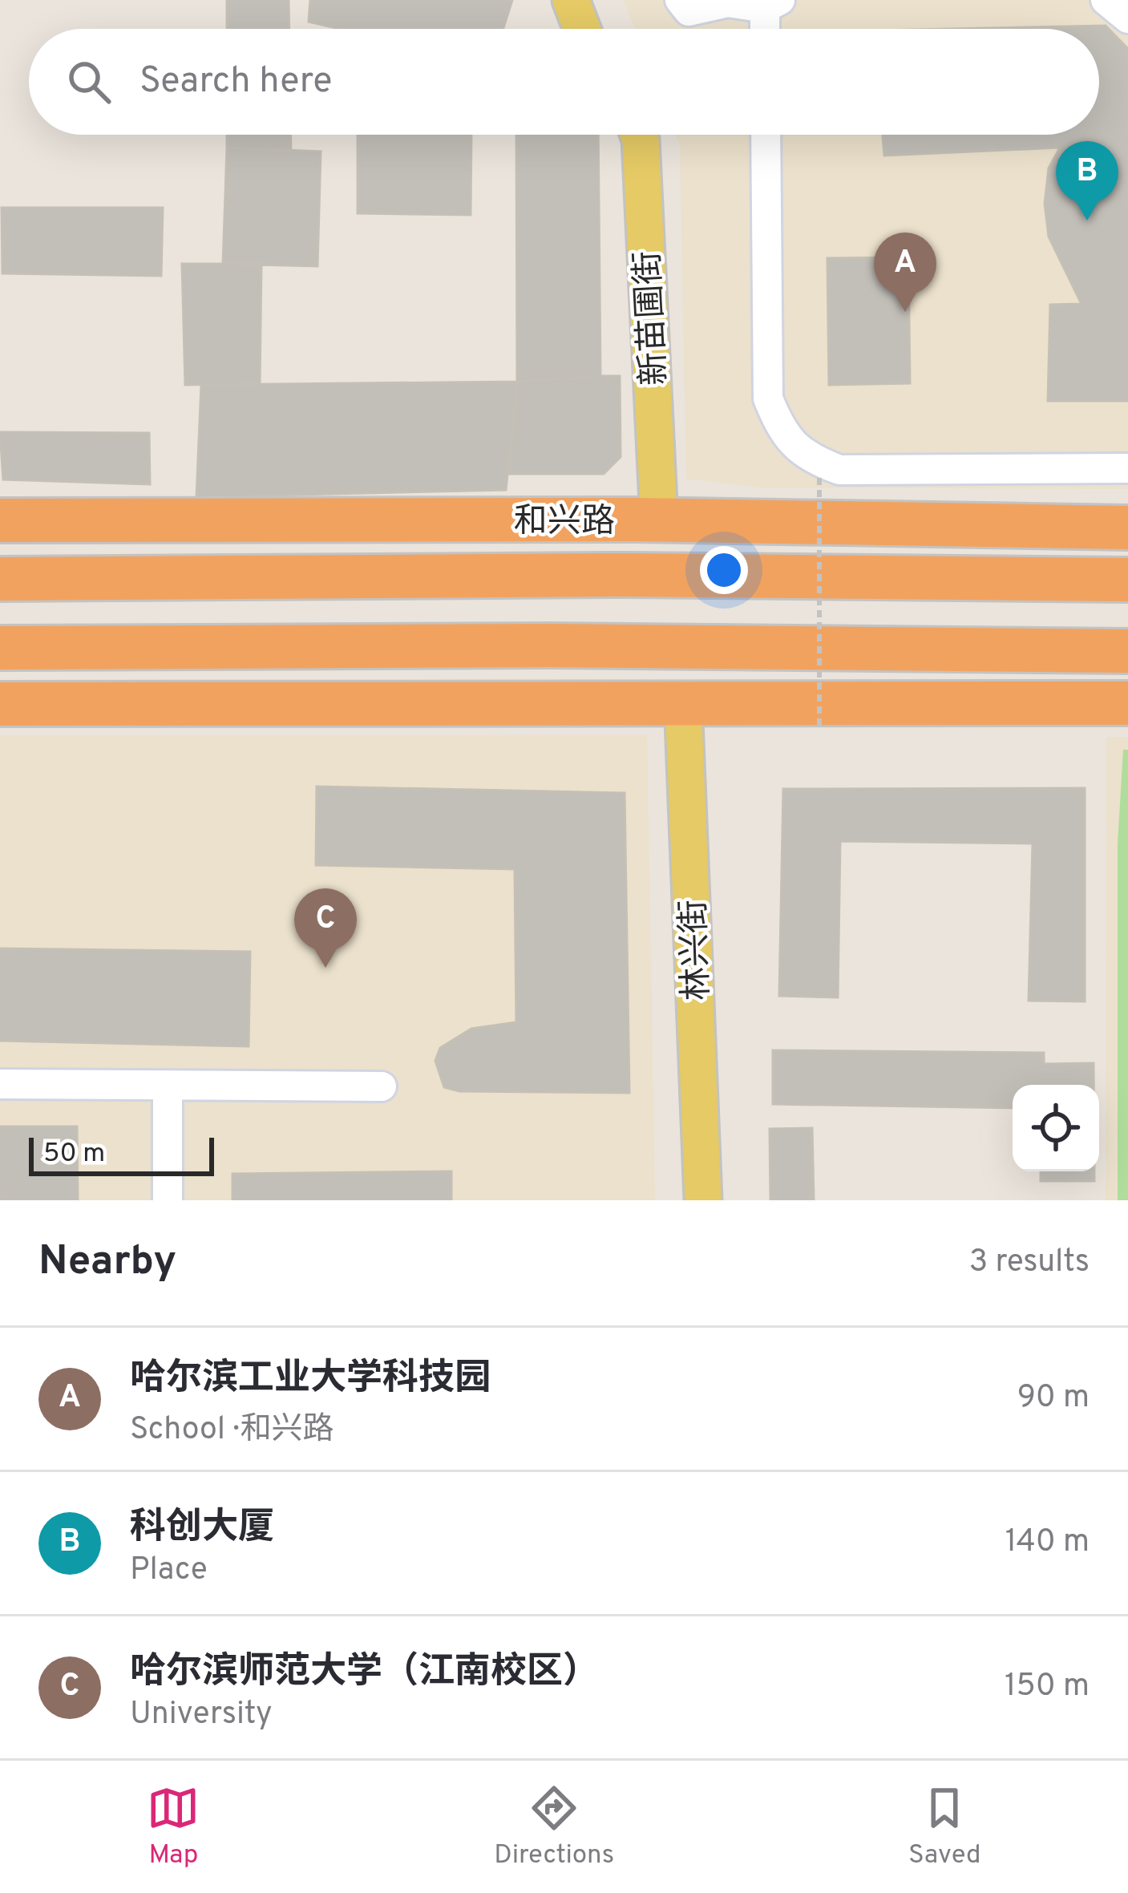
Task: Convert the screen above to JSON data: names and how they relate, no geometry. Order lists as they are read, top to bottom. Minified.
{"streets":{"highway":["和兴路"],"main road":["新苗圃街","林兴街"]},"crossings":[["新苗圃街","和兴路"]],"scale_bar":"50 m","page":{"search":"Search here","pins":["B","A","C"],"scale":"50 m","heading":["Nearby","3 results"],"list":[{"mark":"A","name":"哈尔滨工业大学科技园","note":"School · 和兴路","value":"90 m"},{"mark":"B","name":"科创大厦","note":"Place","value":"140 m"},{"mark":"C","name":"哈尔滨师范大学（江南校区）","note":"University","value":"150 m"}],"nav":["Map","Directions","Saved"]}}
